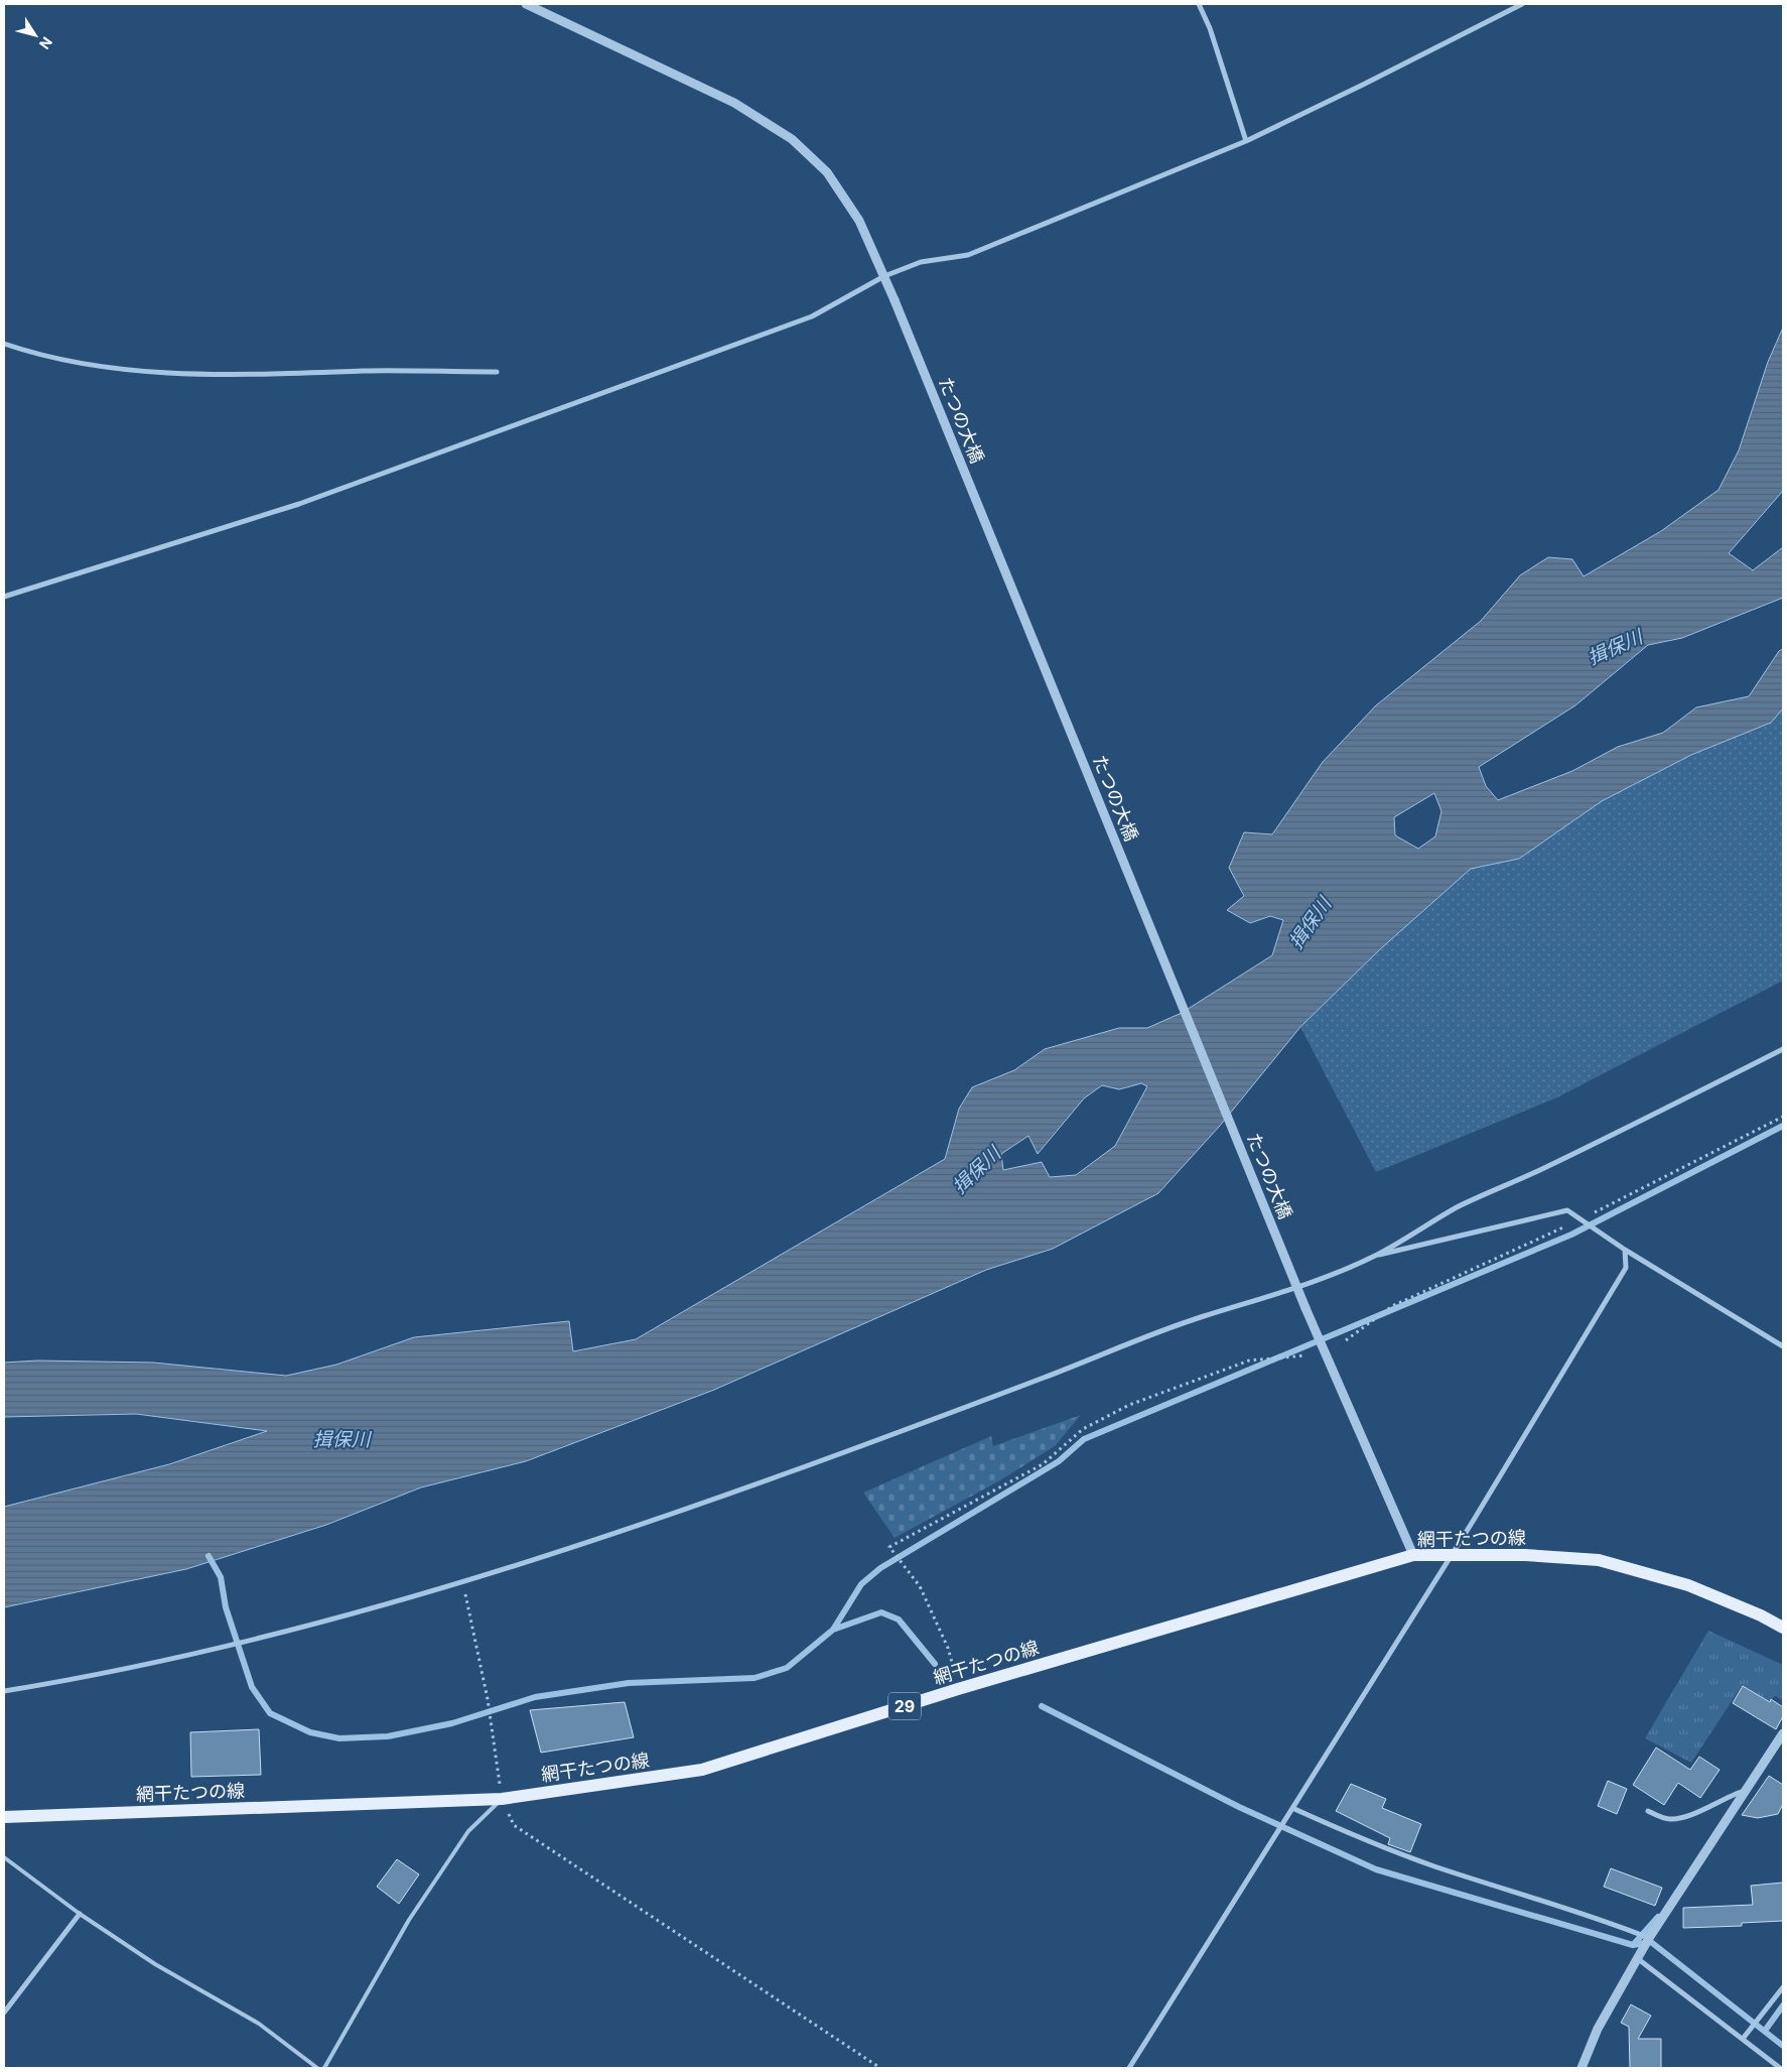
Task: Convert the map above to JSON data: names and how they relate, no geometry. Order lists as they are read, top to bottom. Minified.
{"streets":{"main road":["網干たつの線","29"],"street":["たつの大橋"]},"crossings":[["たつの大橋","網干たつの線"]],"water":["揖保川"],"north":"bottom right"}
